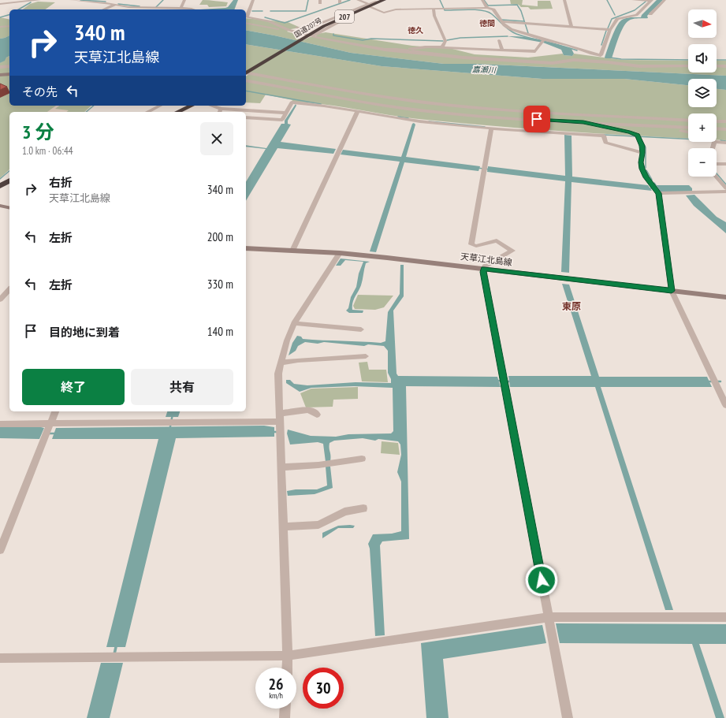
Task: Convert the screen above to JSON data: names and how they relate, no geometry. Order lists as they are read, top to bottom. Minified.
{"streets":{"highway":["207","国道207号"],"street":["天草江北島線"]},"districts":["徳間","徳久","東原"],"water":["嘉瀬川"],"north":"right","page":{"map_buttons":["+","−"],"turn":["340 m","天草江北島線"],"then":"その先","heading":["3 分","1.0 km · 06:44"],"list":[{"name":"右折","note":"天草江北島線","value":"340 m"},{"name":"左折","value":"200 m"},{"name":"左折","value":"330 m"},{"name":"目的地に到着","value":"140 m"}],"buttons":["終了","共有"],"speed":"26 km/h","limit":"30"}}
